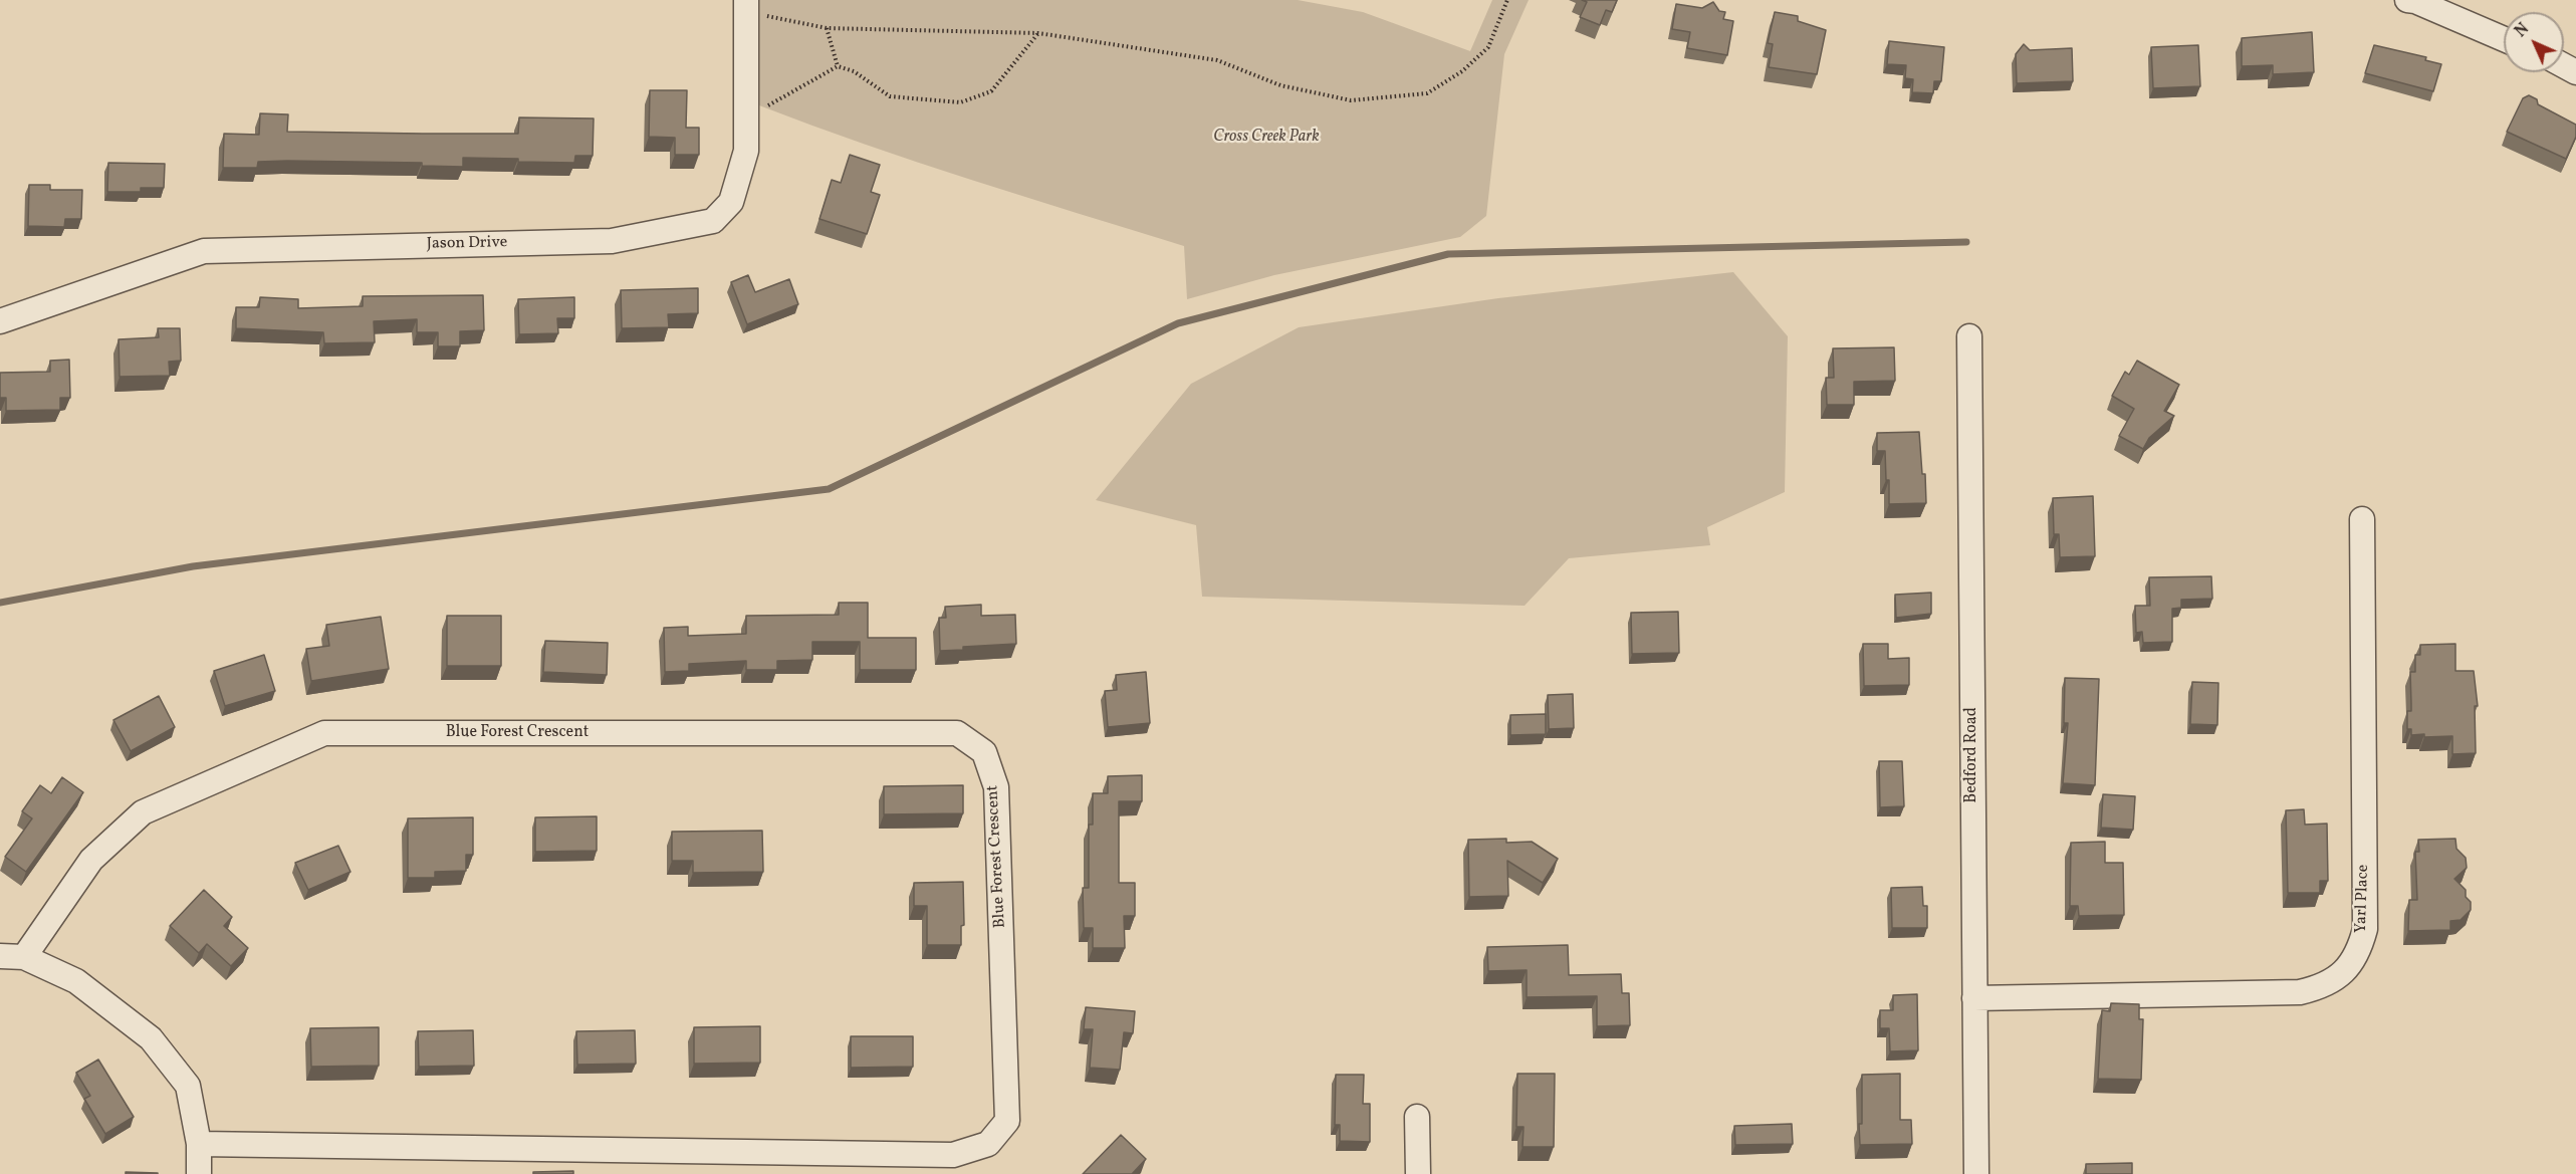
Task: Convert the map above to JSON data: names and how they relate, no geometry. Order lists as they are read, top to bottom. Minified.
{"streets":{"street":["Jason Drive","Blue Forest Crescent","Bedford Road","Yarl Place"]},"crossings":[["Bedford Road","Yarl Place"]],"parks":["Cross Creek Park"],"north":"top left"}
